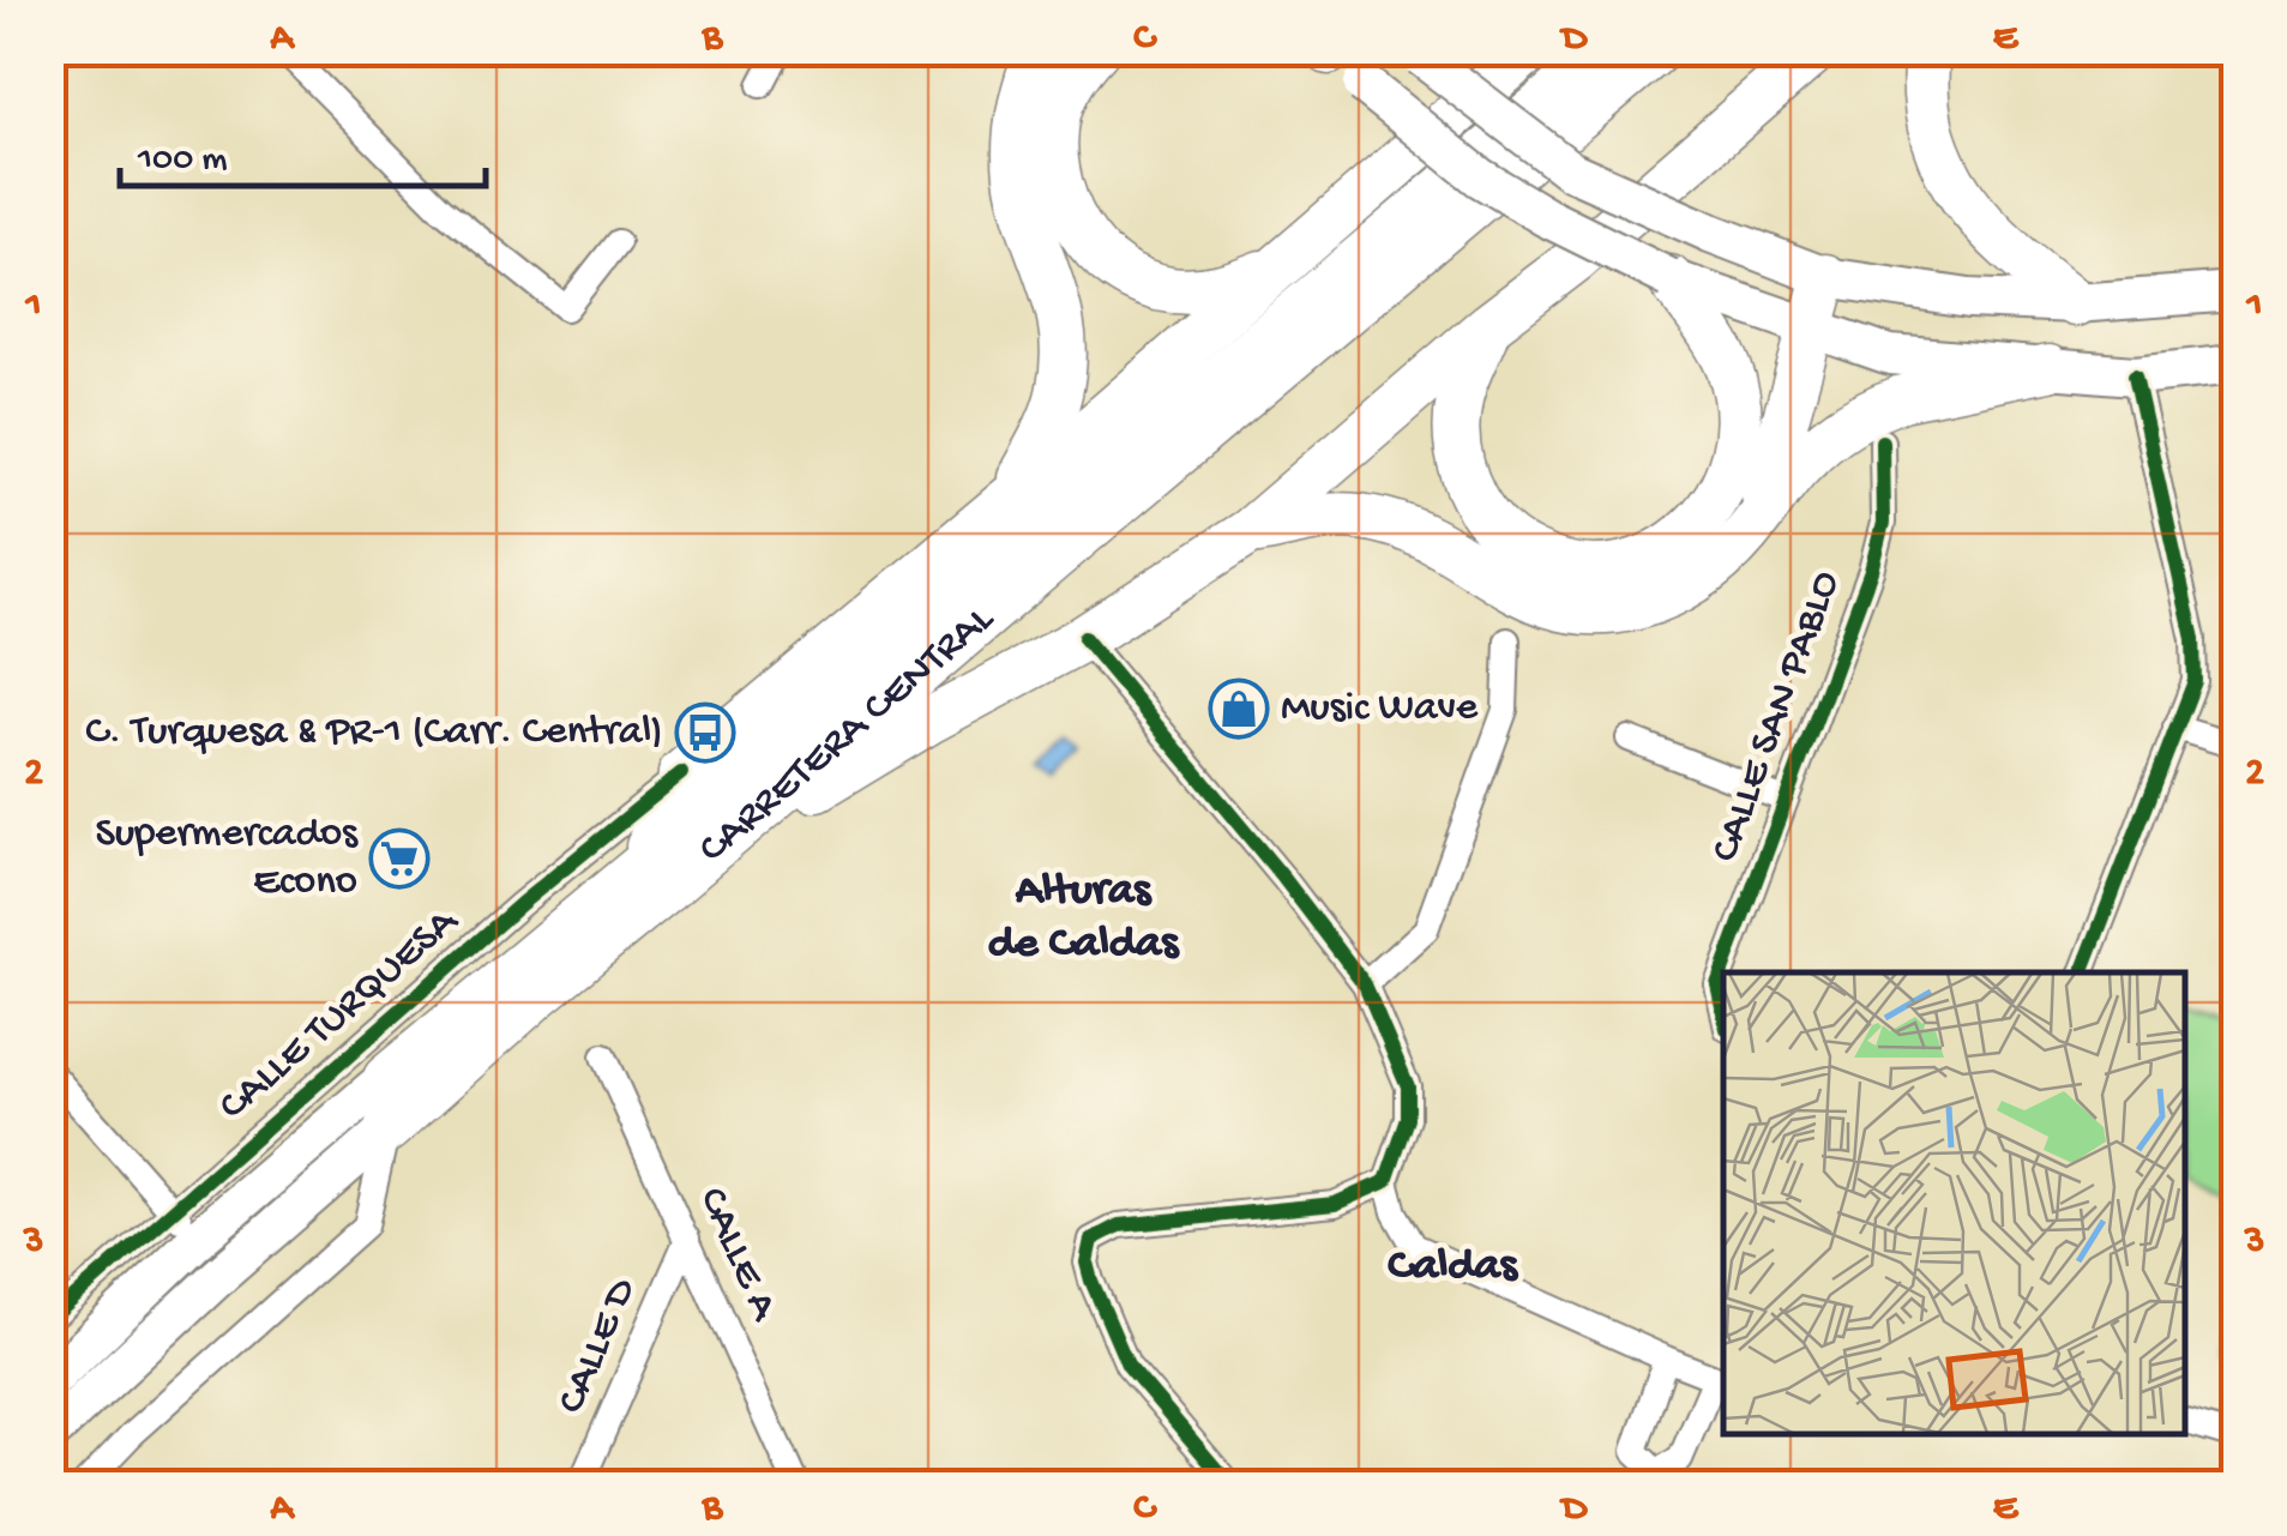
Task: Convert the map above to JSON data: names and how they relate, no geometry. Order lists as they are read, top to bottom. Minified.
{"streets":{"highway":["CARRETERA CENTRAL"],"street":["CALLE SAN PABLO","CALLE TURQUESA","CALLE A","CALLE D"]},"crossings":[["CARRETERA CENTRAL","CALLE TURQUESA"],["CALLE A","CALLE D"]],"districts":["Alturas de Caldas","Caldas"],"places":{"shop":["Music Wave"],"bus stop":["C. Turquesa & PR-1 (Carr. Central)"],"supermarket":["Supermercados Econo"]},"scale_bar":"100 m","grid":{"columns":["A","B","C","D","E"],"rows":["1","2","3"]}}
